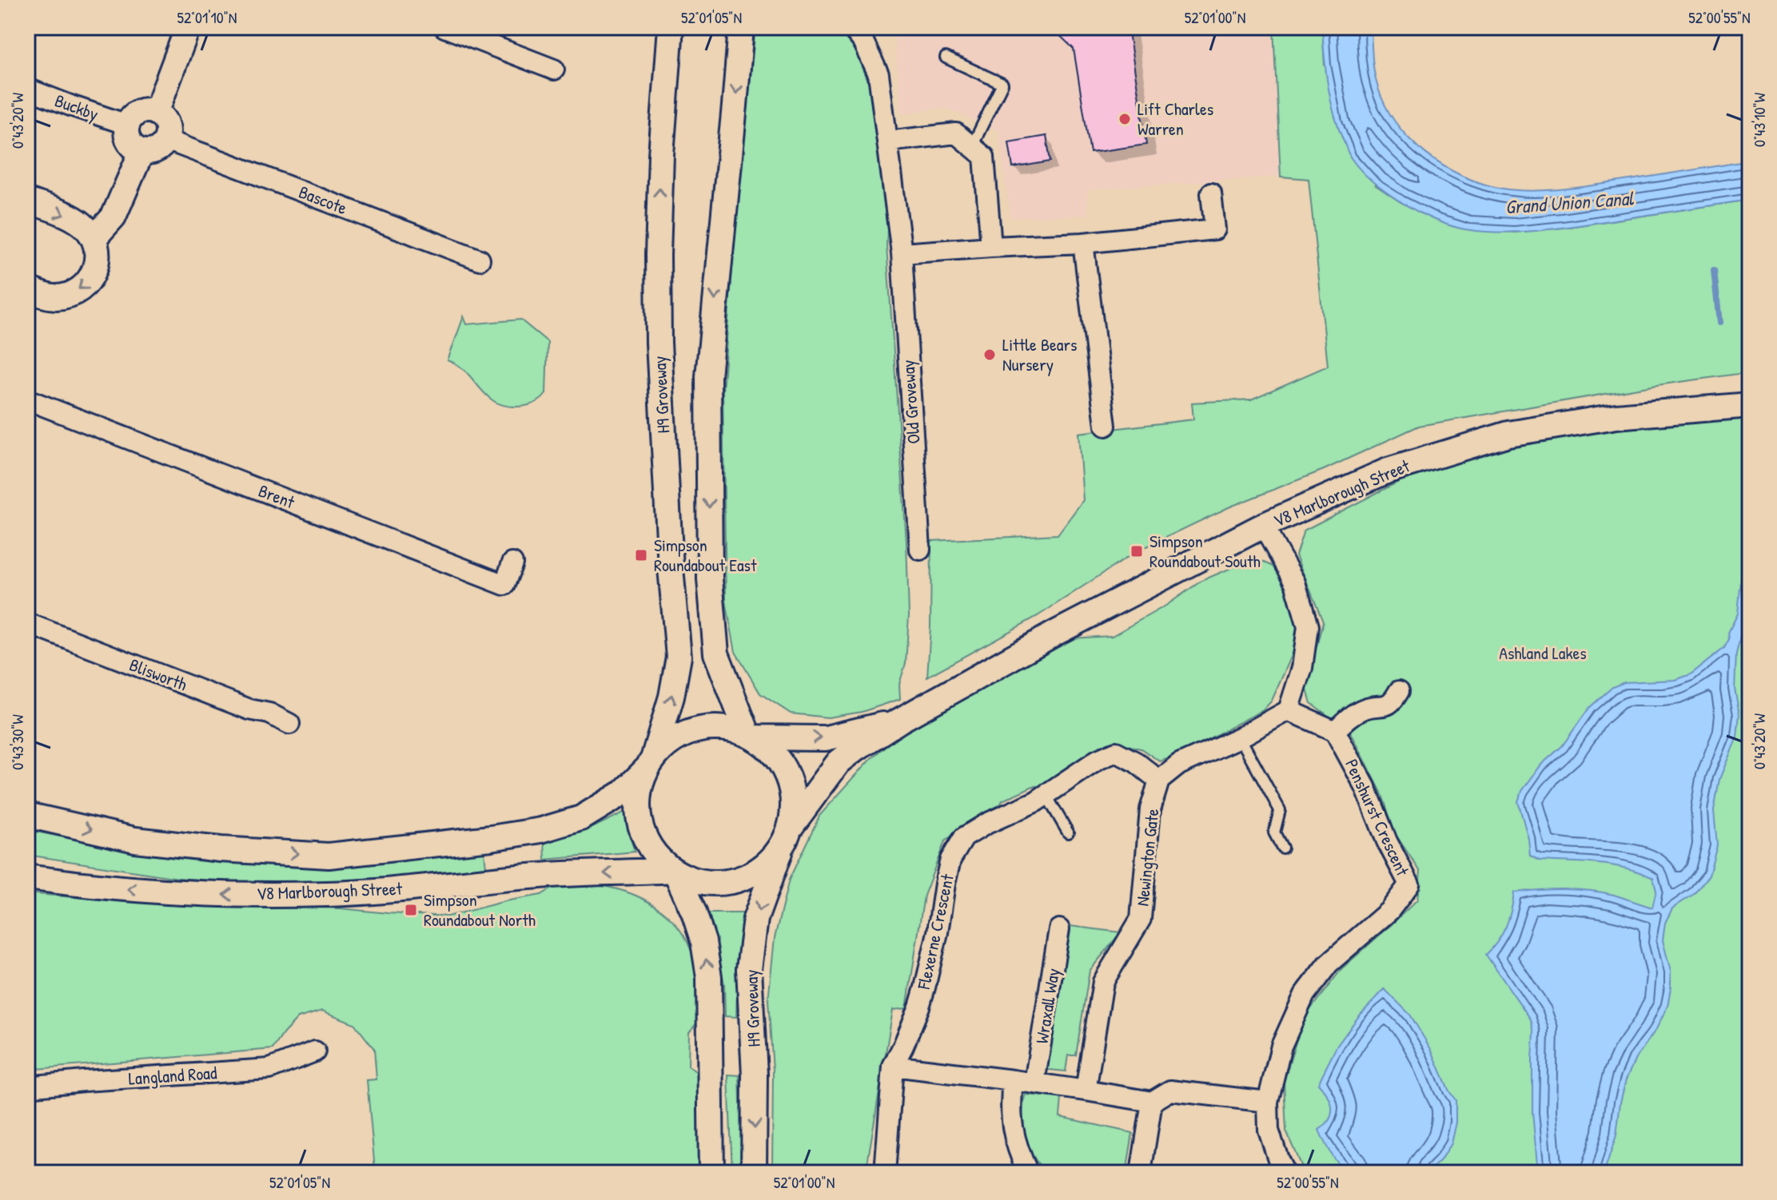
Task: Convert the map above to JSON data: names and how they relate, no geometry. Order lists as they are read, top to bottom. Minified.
{"streets":{"street":["Buckby","Bascote","H9 Groveway","Old Groveway","V8 Marlborough Street","Brent","Blisworth","Penshurst Crescent","Newington Gate","Flexerne Crescent","Wraxall Way","Langland Road"]},"crossings":[["Buckby","Bascote"],["H9 Groveway","V8 Marlborough Street"],["Newington Gate","Flexerne Crescent"]],"water":["Grand Union Canal"],"parks":["Ashland Lakes"],"places":{"other":["Lift Charles Warren","Little Bears Nursery"],"transit":["Simpson Roundabout South","Simpson Roundabout East","Simpson Roundabout North"]},"coordinates":["52°01'10\"N","52°01'05\"N","52°01'00\"N","52°00'55\"N","0°43'10\"W","0°43'20\"W","0°43'30\"W"]}
